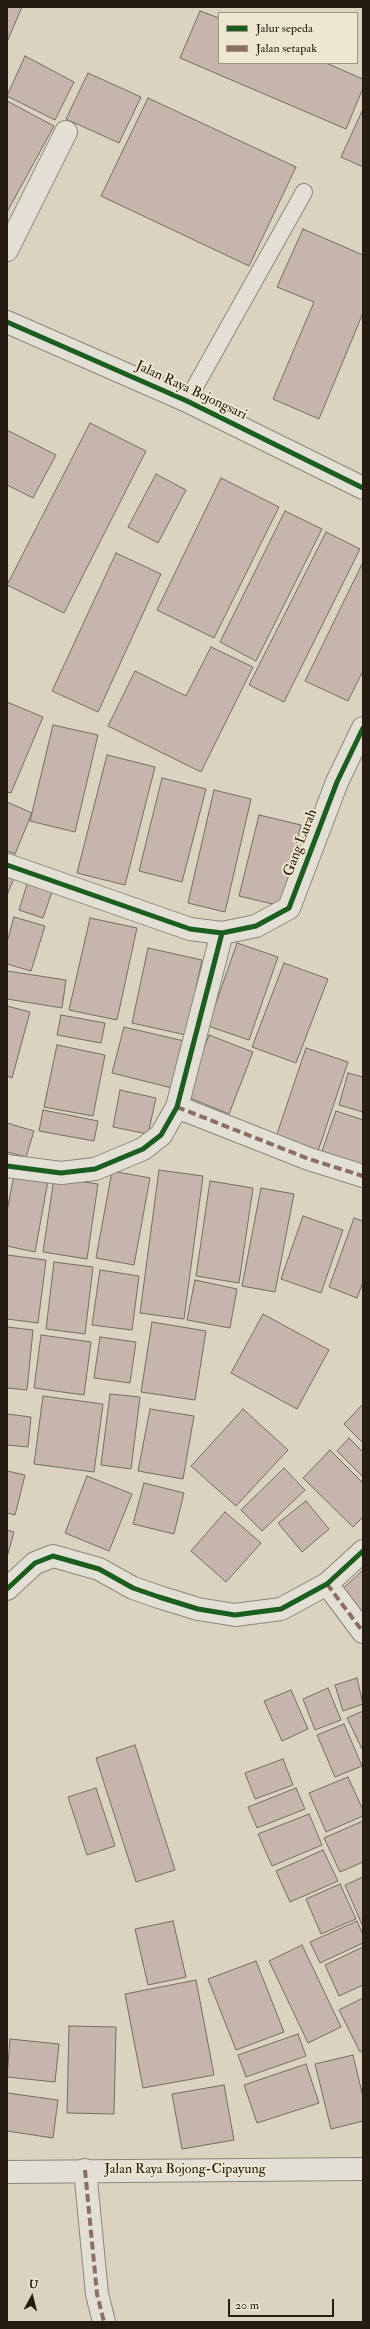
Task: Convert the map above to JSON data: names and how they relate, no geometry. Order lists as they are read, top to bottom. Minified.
{"streets":{"street":["Jalan Raya Bojongsari","Gang Lurah","Jalan Raya Bojong-Cipayung"]},"legend":["Jalur sepeda","Jalan setapak"],"scale_bar":"20 m","north":"top"}
